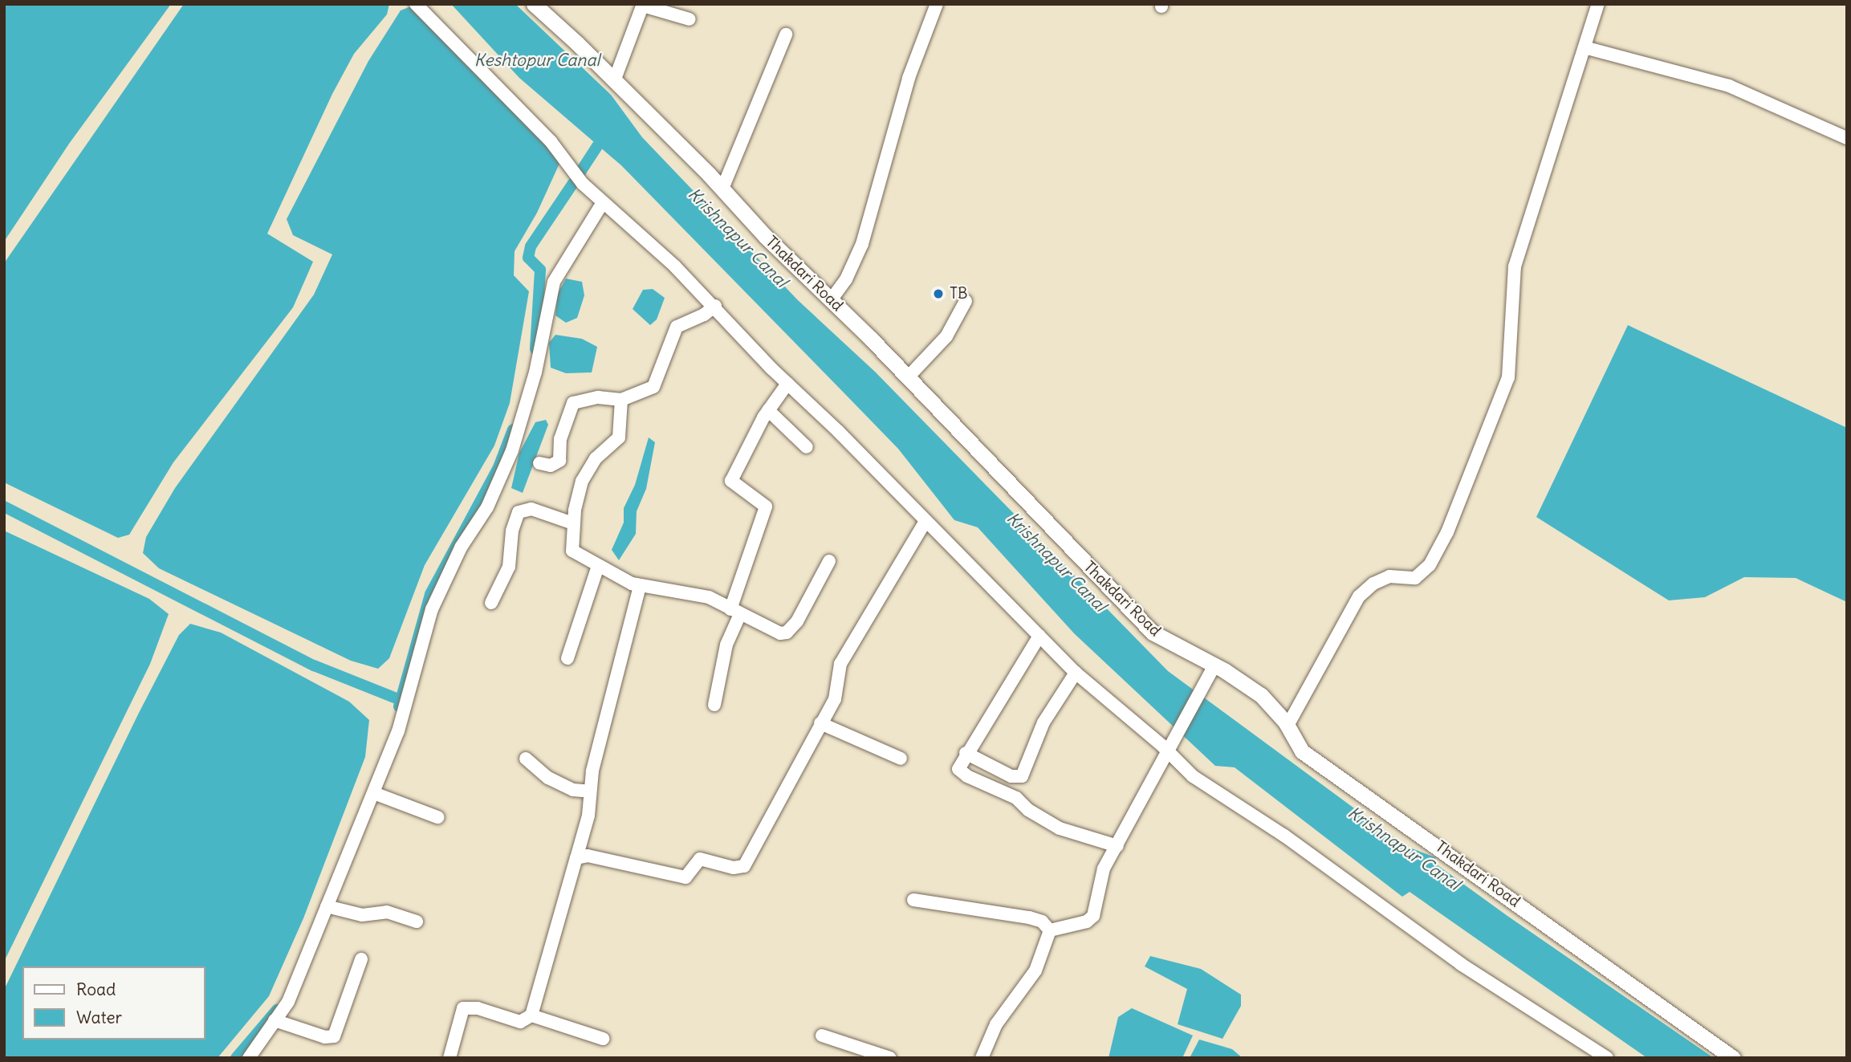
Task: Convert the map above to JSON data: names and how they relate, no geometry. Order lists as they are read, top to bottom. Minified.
{"streets":{"street":["Thakdari Road"]},"water":["Keshtopur Canal","Krishnapur Canal"],"places":["TB"],"legend":["Road","Water"]}
